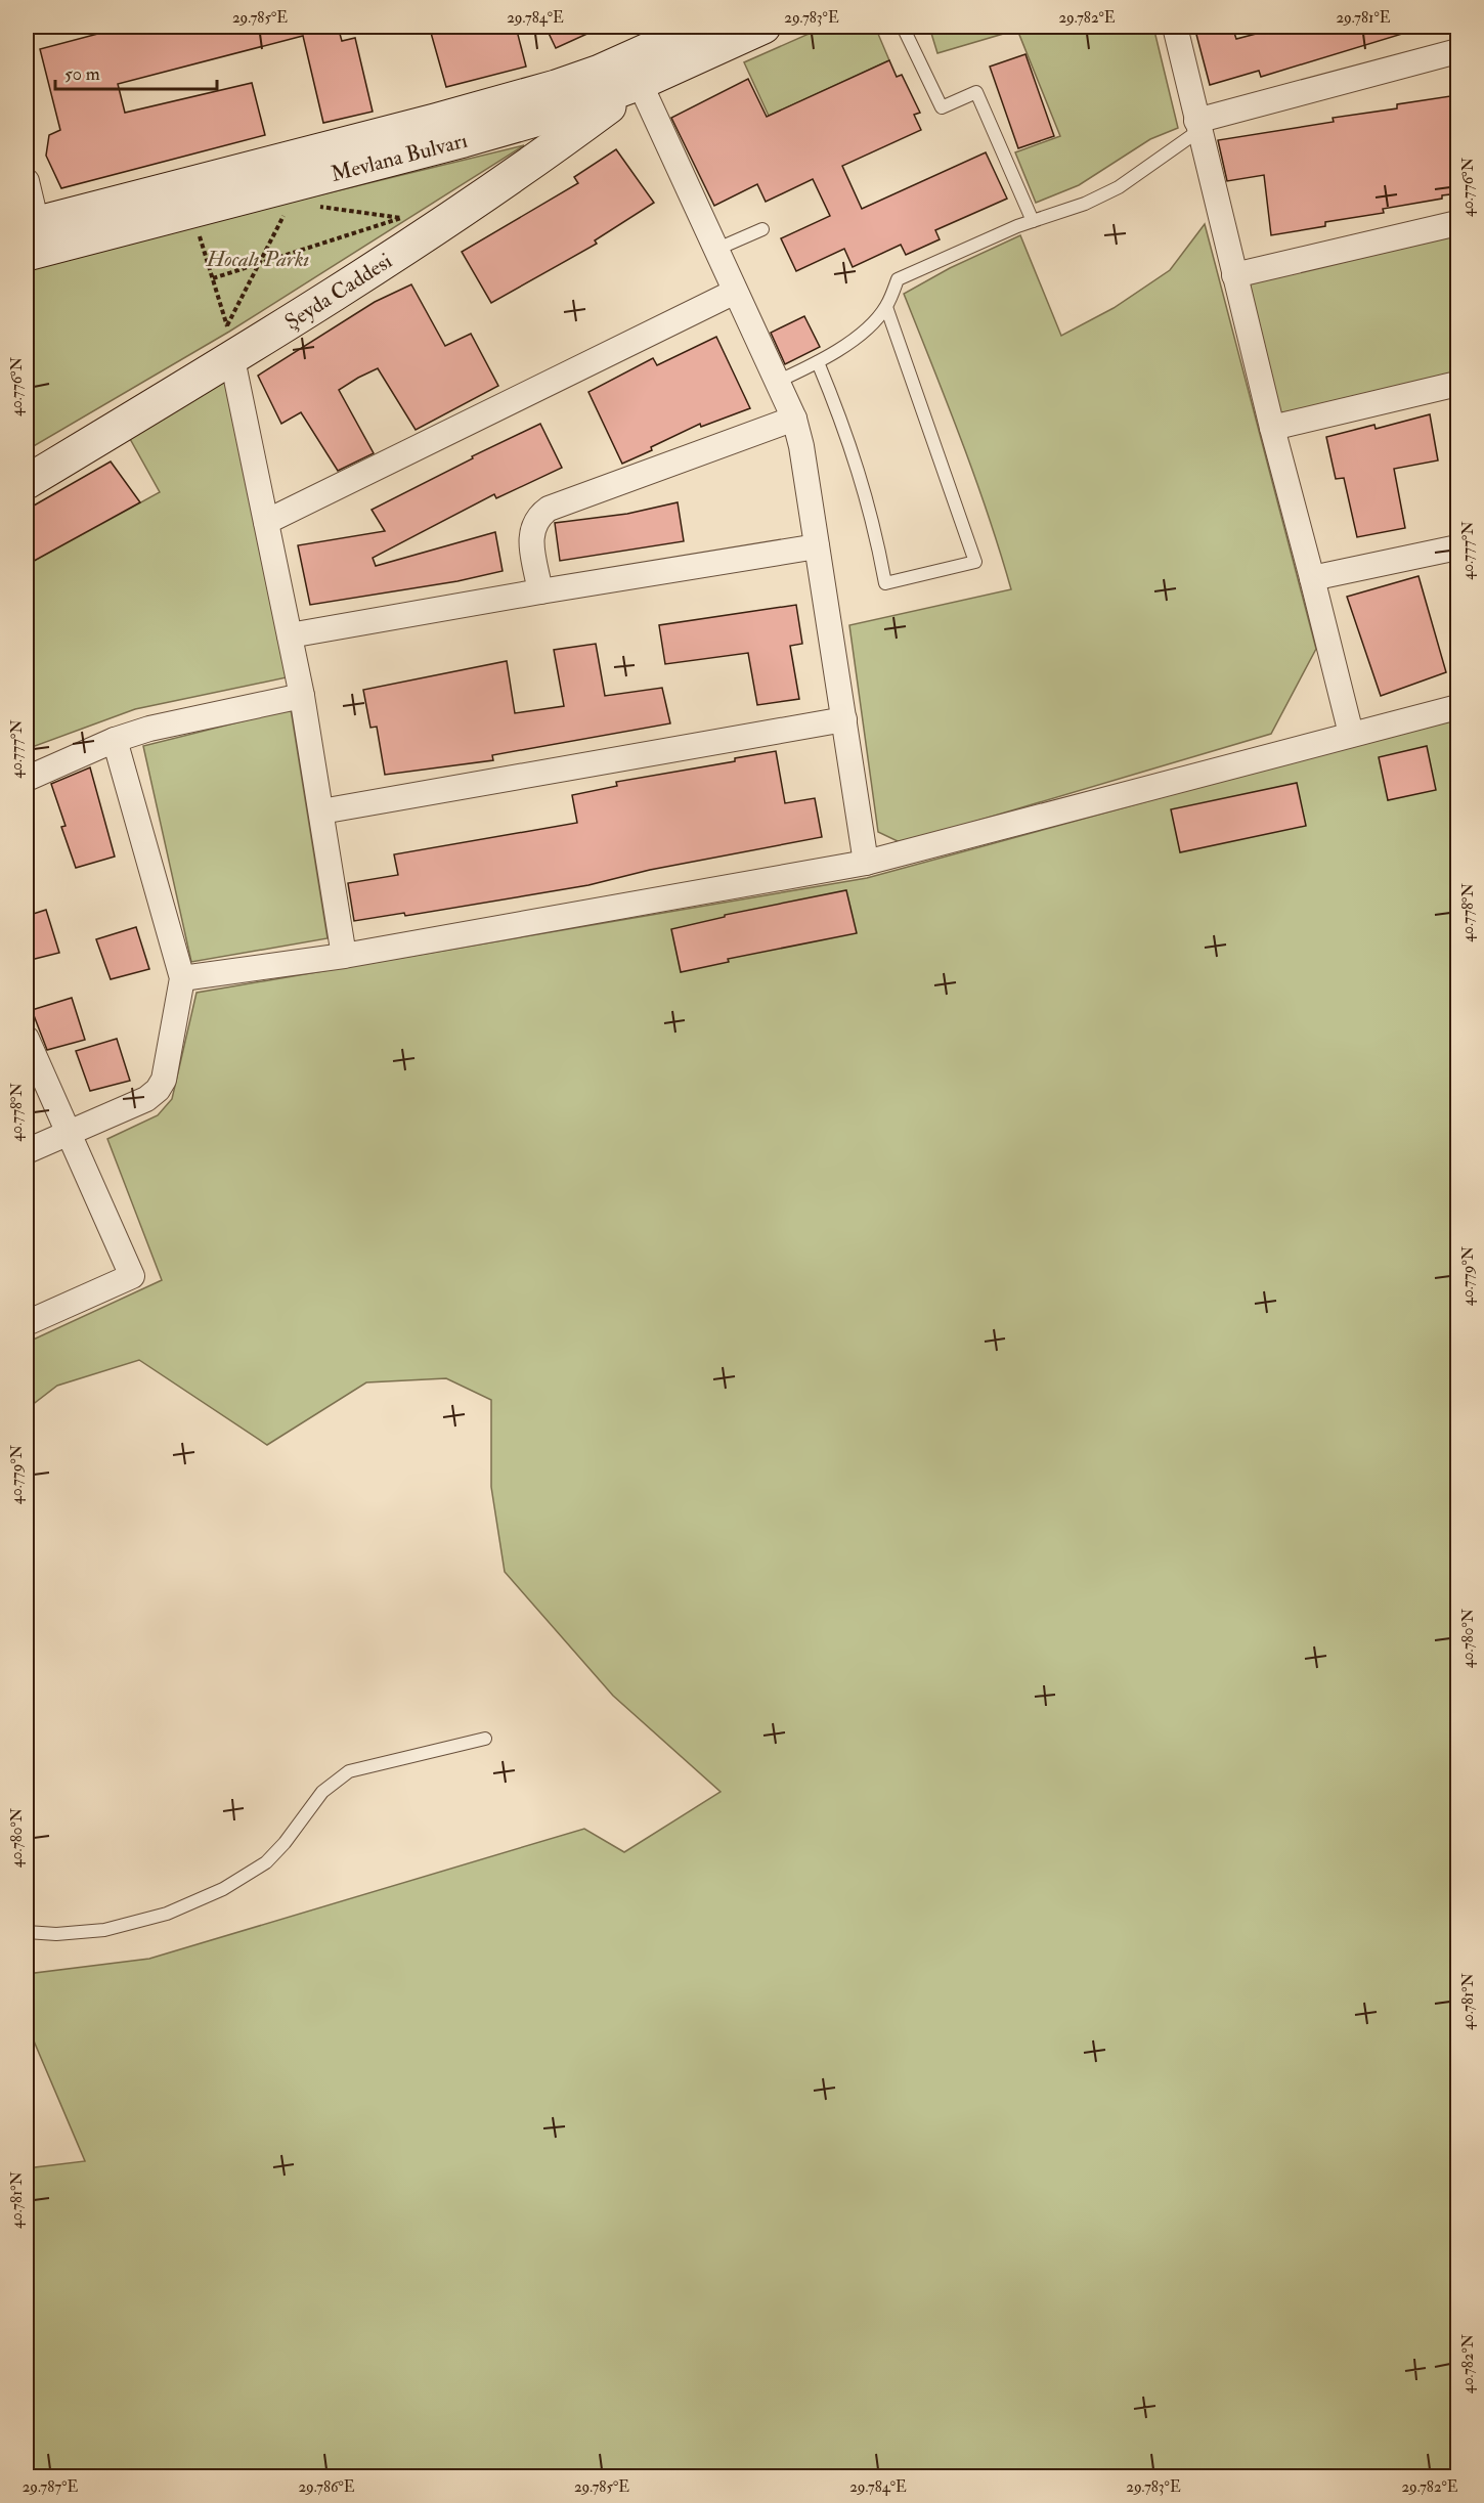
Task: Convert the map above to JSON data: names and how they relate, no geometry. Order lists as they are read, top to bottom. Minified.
{"streets":{"street":["Mevlana Bulvarı","Şeyda Caddesi"]},"crossings":[["Mevlana Bulvarı","Şeyda Caddesi"]],"parks":["Hocalı Parkı"],"scale_bar":"50 m","coordinates":["29.785°E","29.784°E","29.783°E","29.782°E","29.781°E","40.776°N","40.777°N","40.778°N","40.779°N","40.780°N","40.781°N","40.782°N","29.787°E","29.786°E"]}
